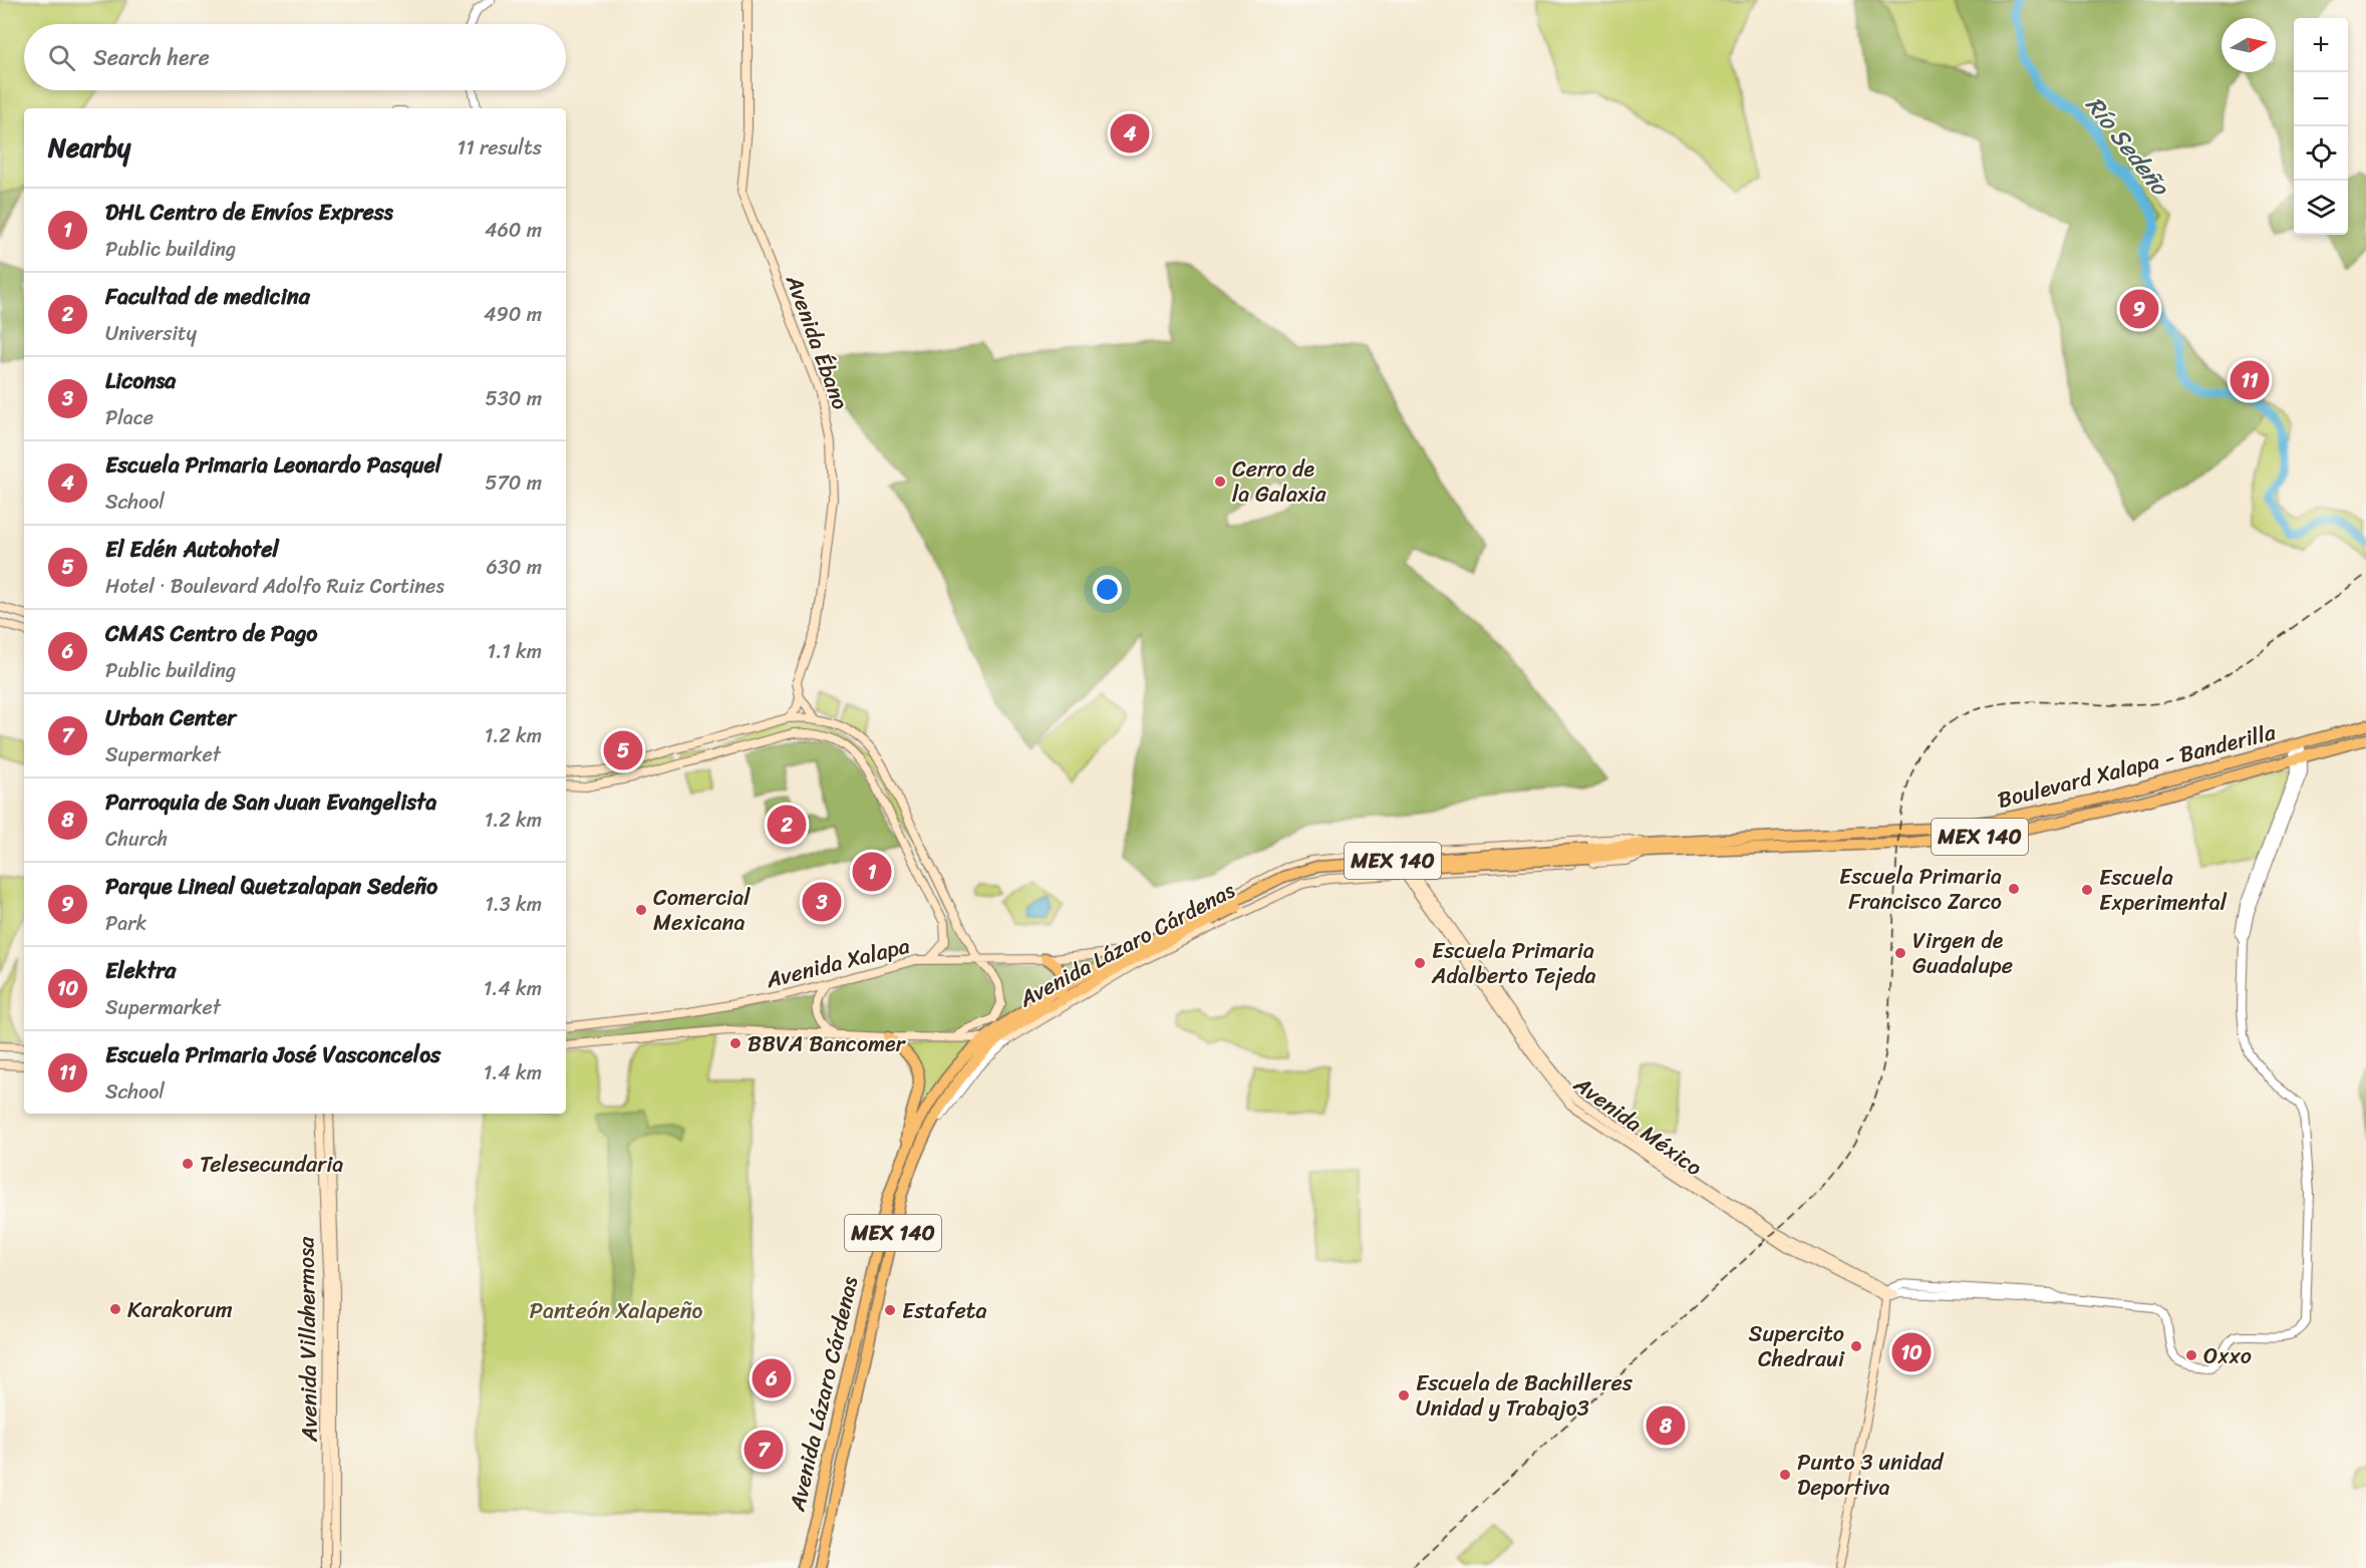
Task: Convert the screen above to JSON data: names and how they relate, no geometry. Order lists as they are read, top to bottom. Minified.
{"streets":{"highway":["Boulevard Xalapa - Banderilla","MEX 140","Avenida Lázaro Cárdenas"],"main road":["Avenida Ébano","Avenida Xalapa","Avenida México","Avenida Villahermosa"]},"crossings":[["Boulevard Xalapa - Banderilla","Avenida Lázaro Cárdenas"],["Avenida Lázaro Cárdenas","Avenida Xalapa"]],"water":["Río Sedeño"],"parks":["Panteón Xalapeño"],"places":["Cerro de la Galaxia","Escuela Primaria Francisco Zarco","Escuela Experimental","Comercial Mexicana","Virgen de Guadalupe","Escuela Primaria Adalberto Tejeda","BBVA Bancomer","Telesecundaria","Karakorum","Estafeta","Supercito Chedraui","Oxxo","Escuela de Bachilleres Unidad y Trabajo3","Punto 3 unidad Deportiva"],"north":"right","page":{"map_buttons":["+","−"],"search":"Search here","heading":["Nearby","11 results"],"pins":["4","9","11","5","2","1","3","10","6","8","7"],"list":[{"mark":"1","name":"DHL Centro de Envíos Express","note":"Public building","value":"460 m"},{"mark":"2","name":"Facultad de medicina","note":"University","value":"490 m"},{"mark":"3","name":"Liconsa","note":"Place","value":"530 m"},{"mark":"4","name":"Escuela Primaria Leonardo Pasquel","note":"School","value":"570 m"},{"mark":"5","name":"El Edén Autohotel","note":"Hotel · Boulevard Adolfo Ruiz Cortines","value":"630 m"},{"mark":"6","name":"CMAS Centro de Pago","note":"Public building","value":"1.1 km"},{"mark":"7","name":"Urban Center","note":"Supermarket","value":"1.2 km"},{"mark":"8","name":"Parroquia de San Juan Evangelista","note":"Church","value":"1.2 km"},{"mark":"9","name":"Parque Lineal Quetzalapan Sedeño","note":"Park","value":"1.3 km"},{"mark":"10","name":"Elektra","note":"Supermarket","value":"1.4 km"},{"mark":"11","name":"Escuela Primaria José Vasconcelos","note":"School","value":"1.4 km"}]}}
